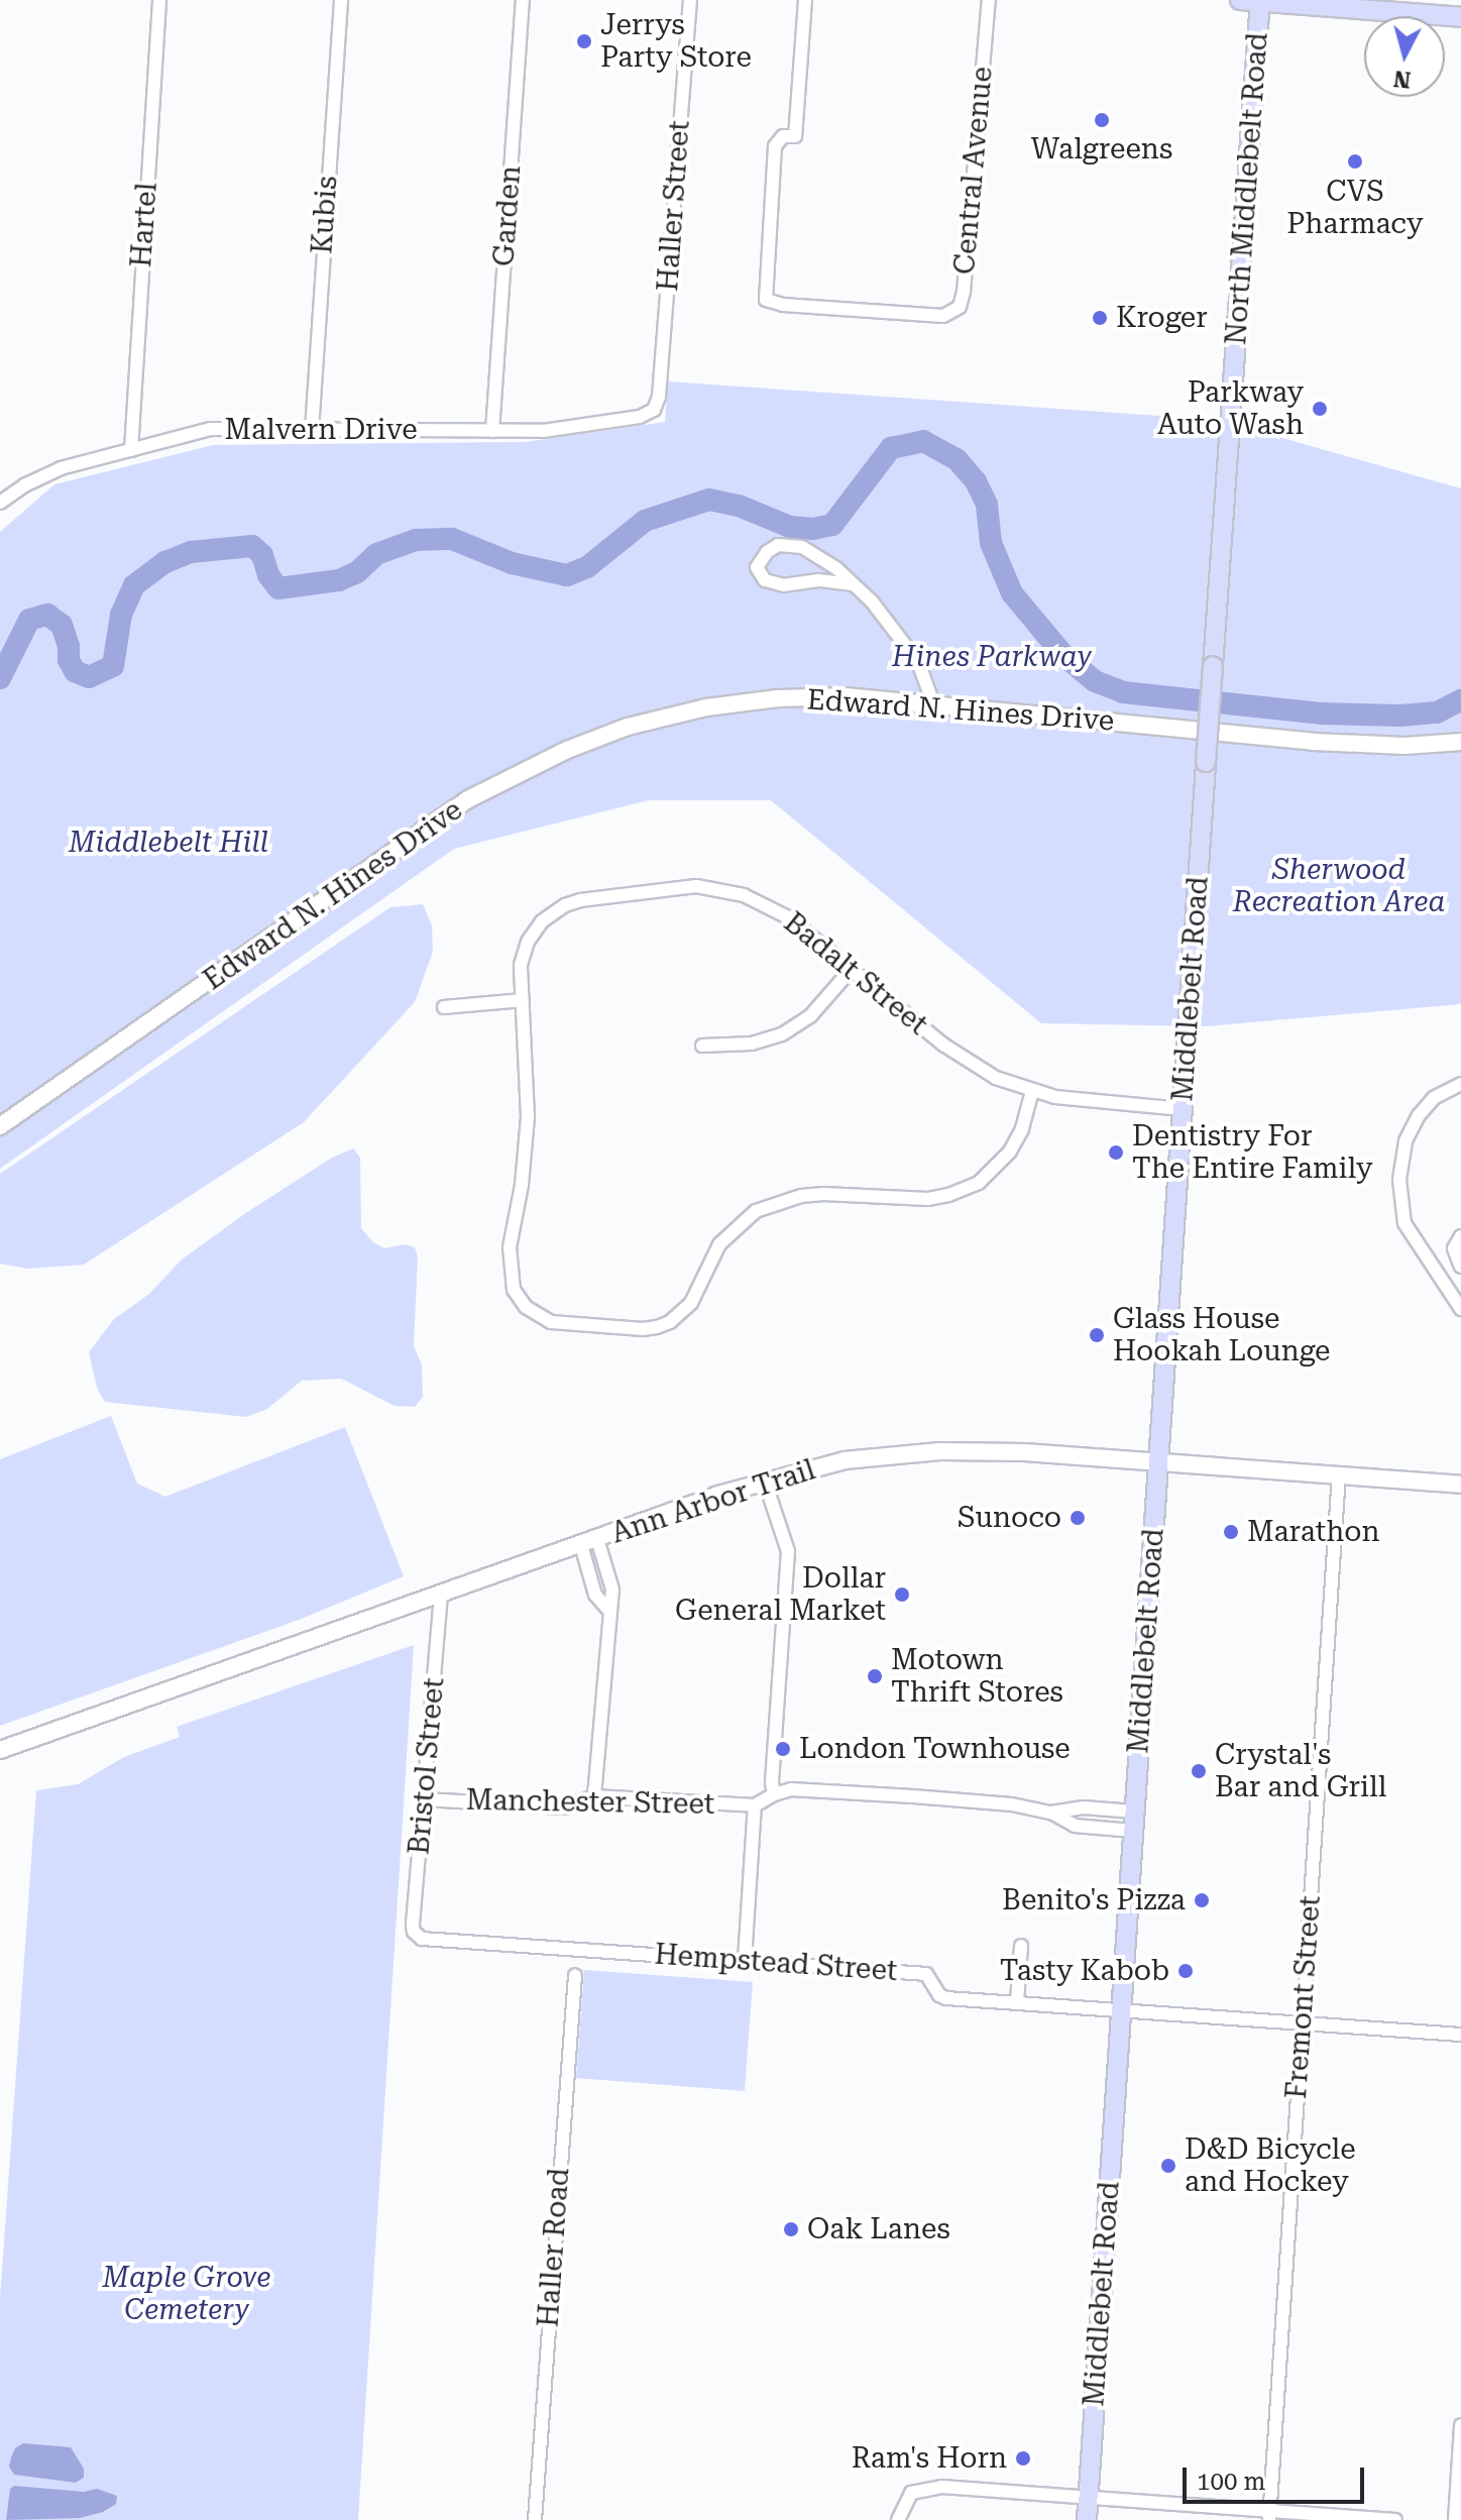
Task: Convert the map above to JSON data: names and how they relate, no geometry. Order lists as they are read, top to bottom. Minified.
{"streets":{"main road":["North Middlebelt Road","Middlebelt Road"],"street":["Central Avenue","Haller Street","Kubis","Garden","Hartel","Malvern Drive","Edward N. Hines Drive","Badalt Street","Ann Arbor Trail","Bristol Street","Manchester Street","Hempstead Street","Fremont Street","Haller Road"]},"crossings":[["North Middlebelt Road","Middlebelt Road"],["Haller Street","Malvern Drive"],["Kubis","Malvern Drive"],["Garden","Malvern Drive"],["Hartel","Malvern Drive"],["Badalt Street","Middlebelt Road"],["Middlebelt Road","Ann Arbor Trail"],["Middlebelt Road","Hempstead Street"],["Ann Arbor Trail","Bristol Street"],["Ann Arbor Trail","Fremont Street"],["Bristol Street","Manchester Street"],["Bristol Street","Hempstead Street"],["Hempstead Street","Fremont Street"]],"parks":["Hines Parkway","Middlebelt Hill","Sherwood Recreation Area","Maple Grove Cemetery"],"places":["Jerrys Party Store","Walgreens","CVS Pharmacy","Kroger","Parkway Auto Wash","Dentistry For The Entire Family","Glass House Hookah Lounge","Sunoco","Marathon","Dollar General Market","Motown Thrift Stores","London Townhouse","Crystal's Bar and Grill","Benito's Pizza","Tasty Kabob","D&D Bicycle and Hockey","Oak Lanes","Ram's Horn"],"scale_bar":"100 m","north":"bottom"}
